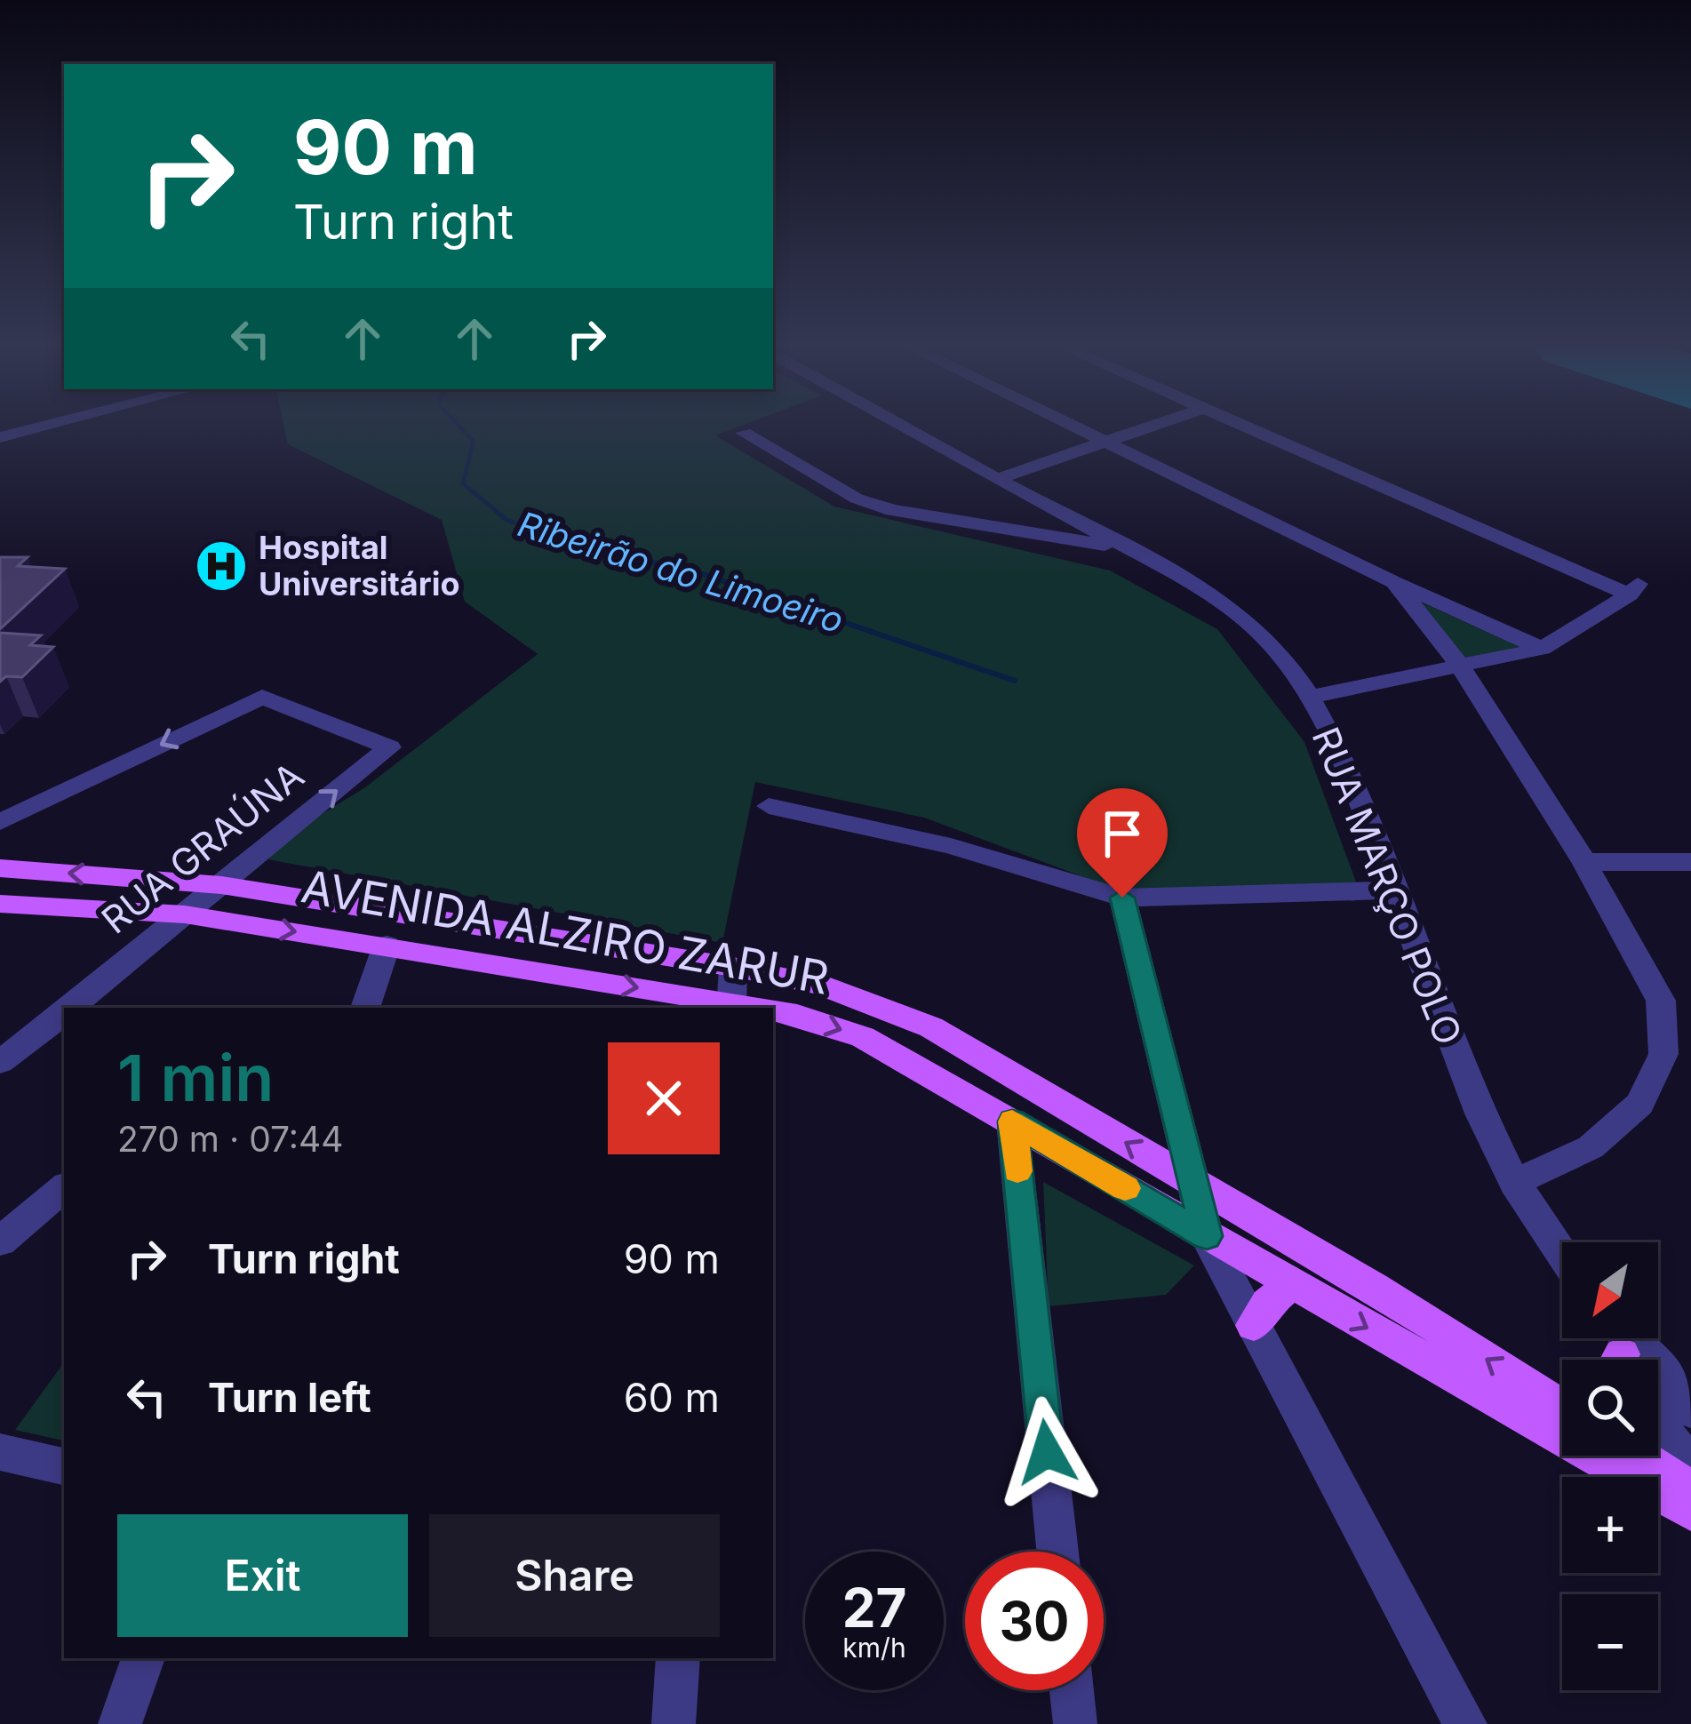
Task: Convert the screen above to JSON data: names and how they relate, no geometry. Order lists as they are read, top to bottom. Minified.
{"streets":{"main road":["AVENIDA ALZIRO ZARUR"],"street":["RUA GRAÚNA","RUA MARÇO POLO"]},"crossings":[["RUA GRAÚNA","AVENIDA ALZIRO ZARUR"]],"water":["Ribeirão do Limoeiro"],"places":{"hospital":["Hospital Universitário"]},"north":"bottom left","page":{"turn":["90 m","Turn right"],"heading":["1 min","270 m · 07:44"],"list":[{"name":"Turn right","value":"90 m"},{"name":"Turn left","value":"60 m"}],"map_buttons":["+","−"],"buttons":["Exit","Share"],"speed":"27 km/h","limit":"30"}}
